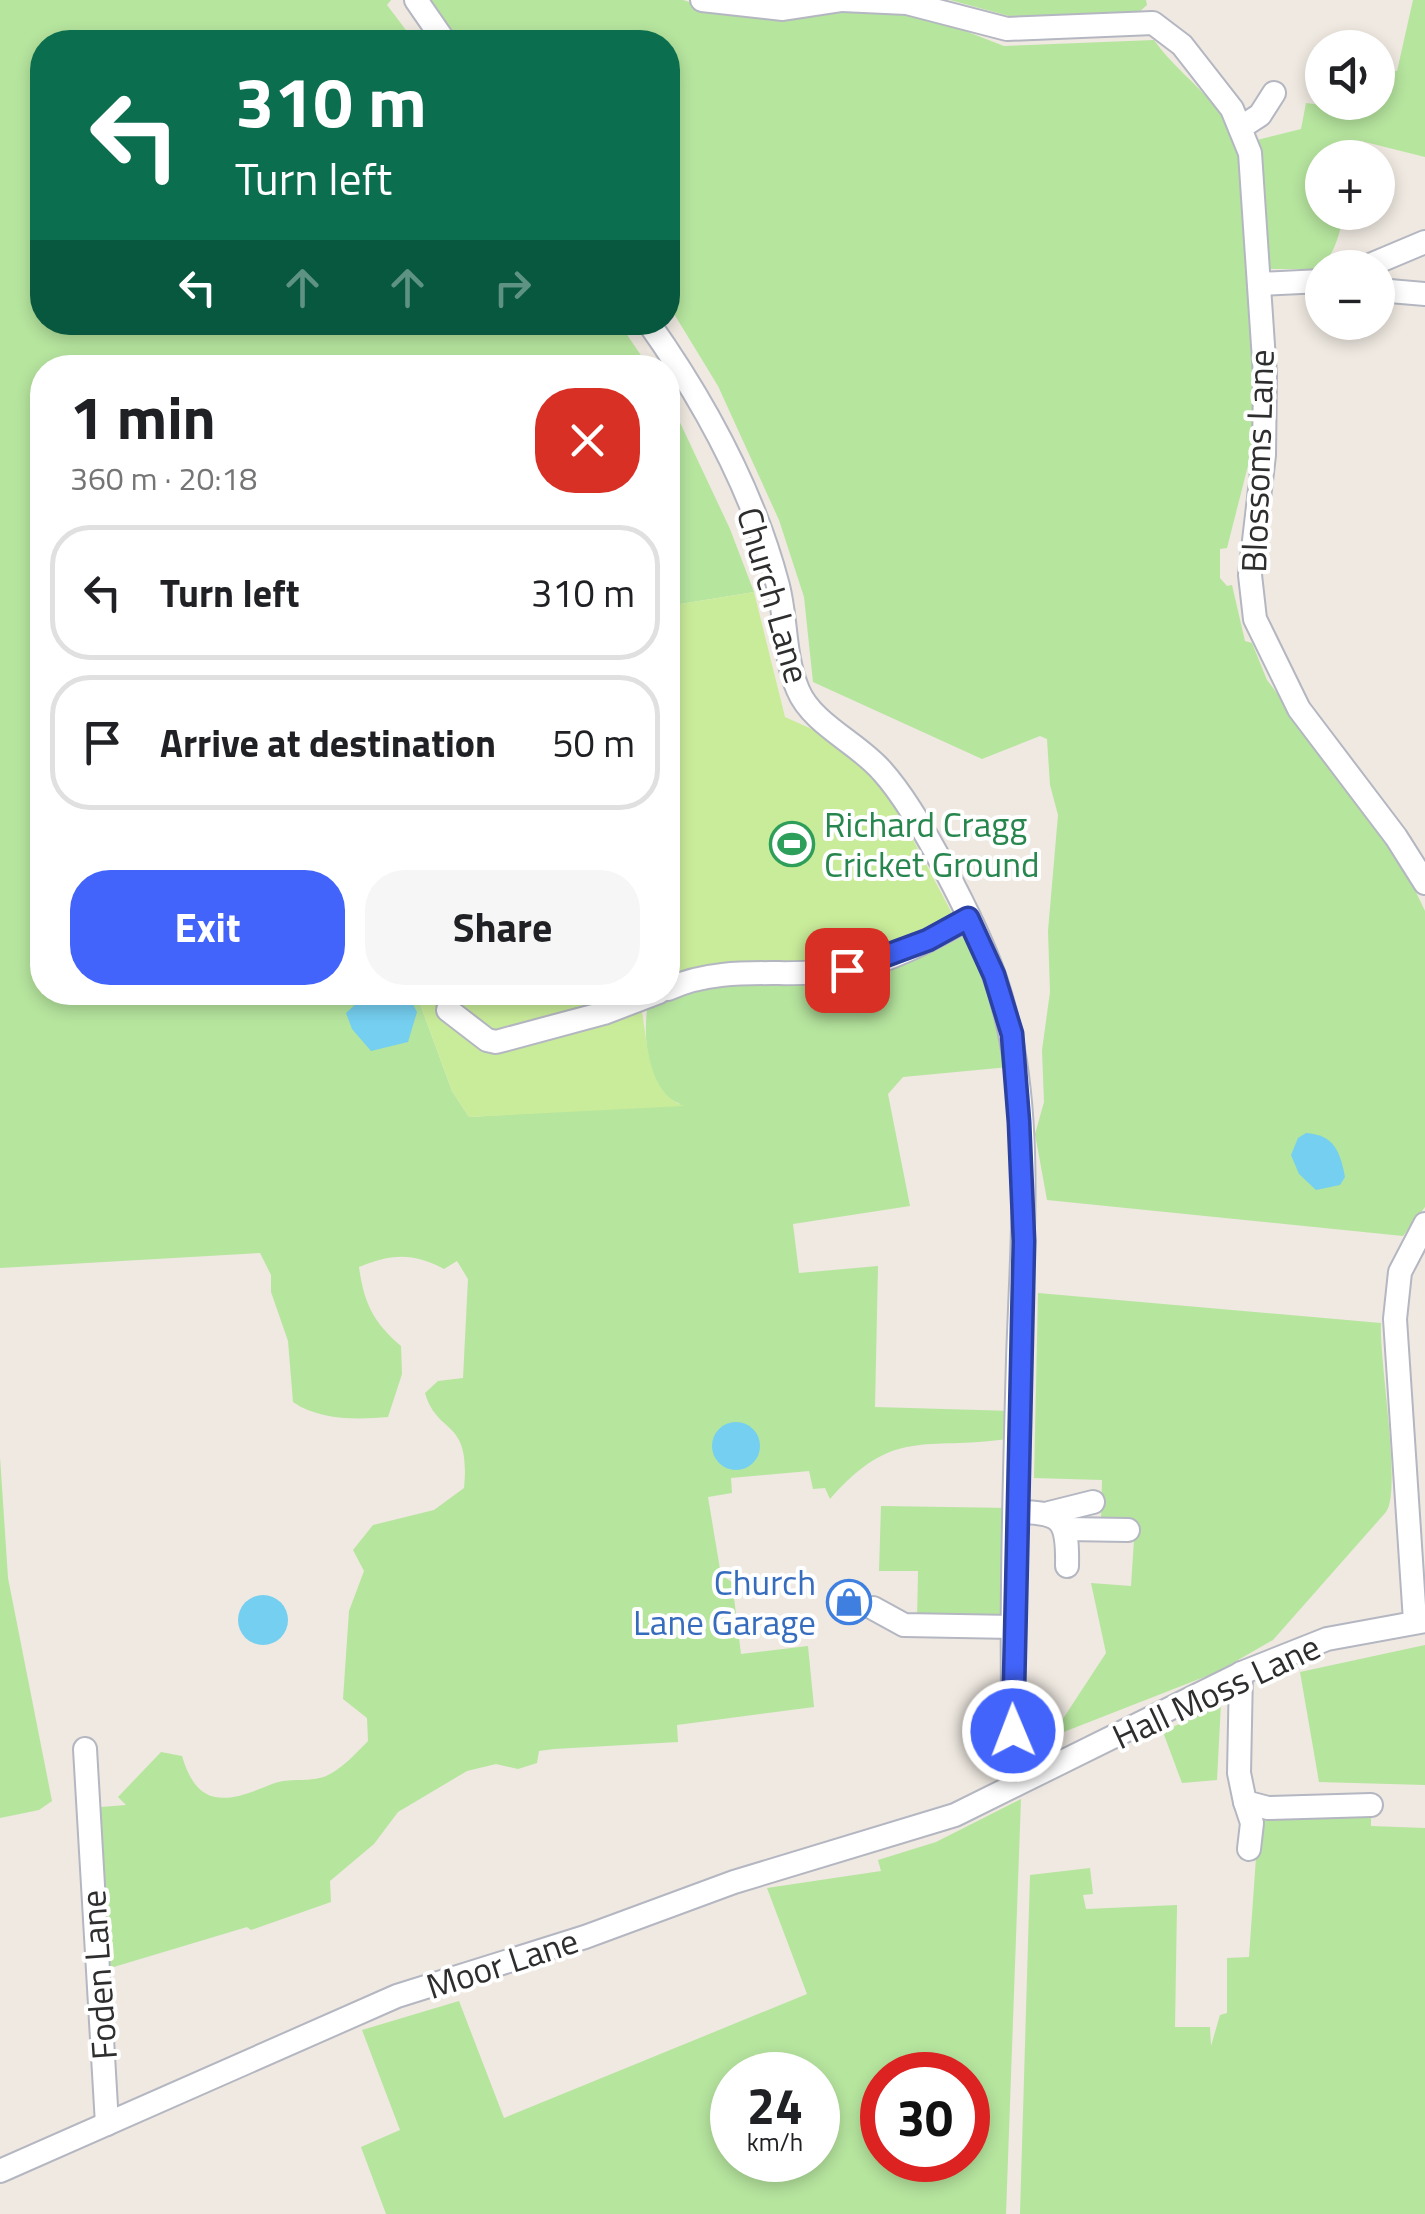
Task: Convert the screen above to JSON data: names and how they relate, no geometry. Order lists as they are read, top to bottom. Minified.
{"streets":{"street":["Blossoms Lane","Church Lane","Hall Moss Lane","Moor Lane","Foden Lane"]},"crossings":[["Church Lane","Hall Moss Lane"],["Church Lane","Moor Lane"],["Hall Moss Lane","Moor Lane"],["Moor Lane","Foden Lane"]],"places":{"sports":["Richard Cragg Cricket Ground"],"shop":["Church Lane Garage"]},"page":{"map_buttons":["+","−"],"turn":["310 m","Turn left"],"heading":["1 min","360 m · 20:18"],"list":[{"name":"Turn left","value":"310 m"},{"name":"Arrive at destination","value":"50 m"}],"buttons":["Exit","Share"],"speed":"24 km/h","limit":"30"}}
